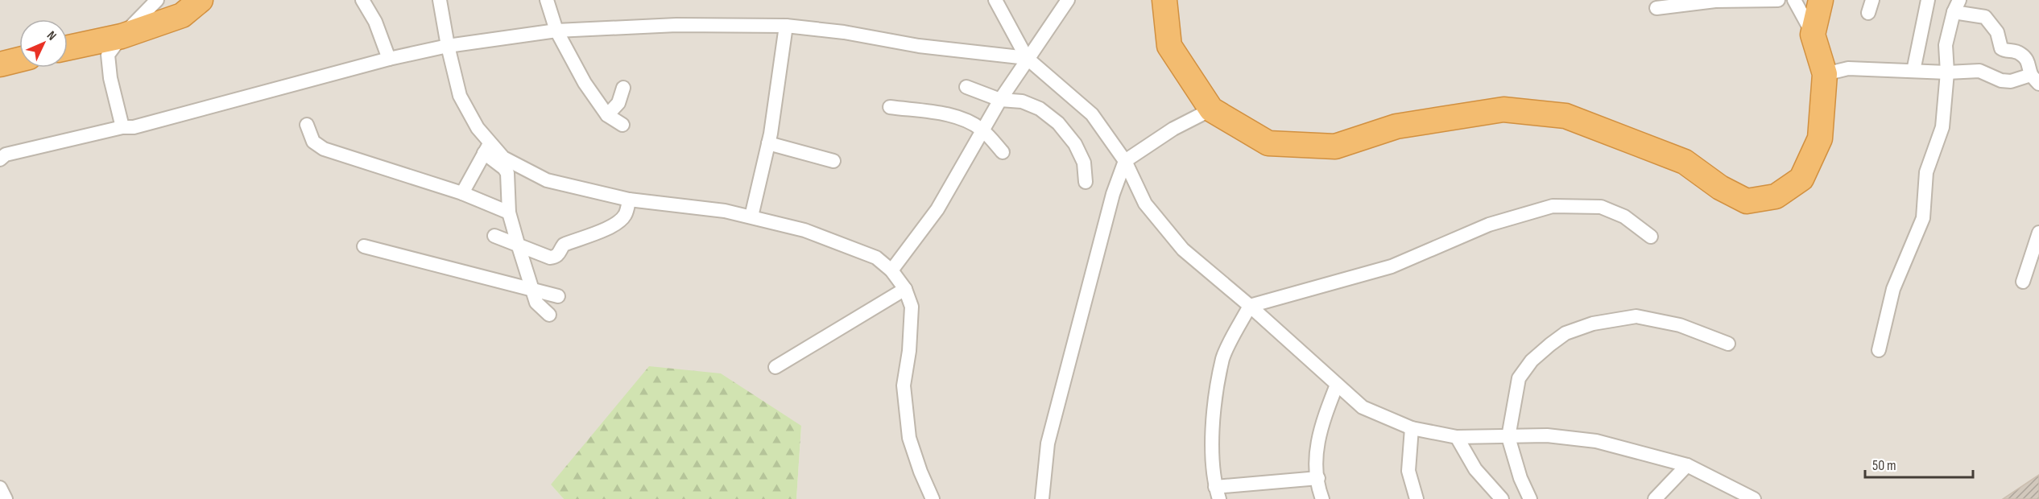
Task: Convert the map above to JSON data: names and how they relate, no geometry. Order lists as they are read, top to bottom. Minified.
{"scale_bar":"50 m","north":"top right"}
